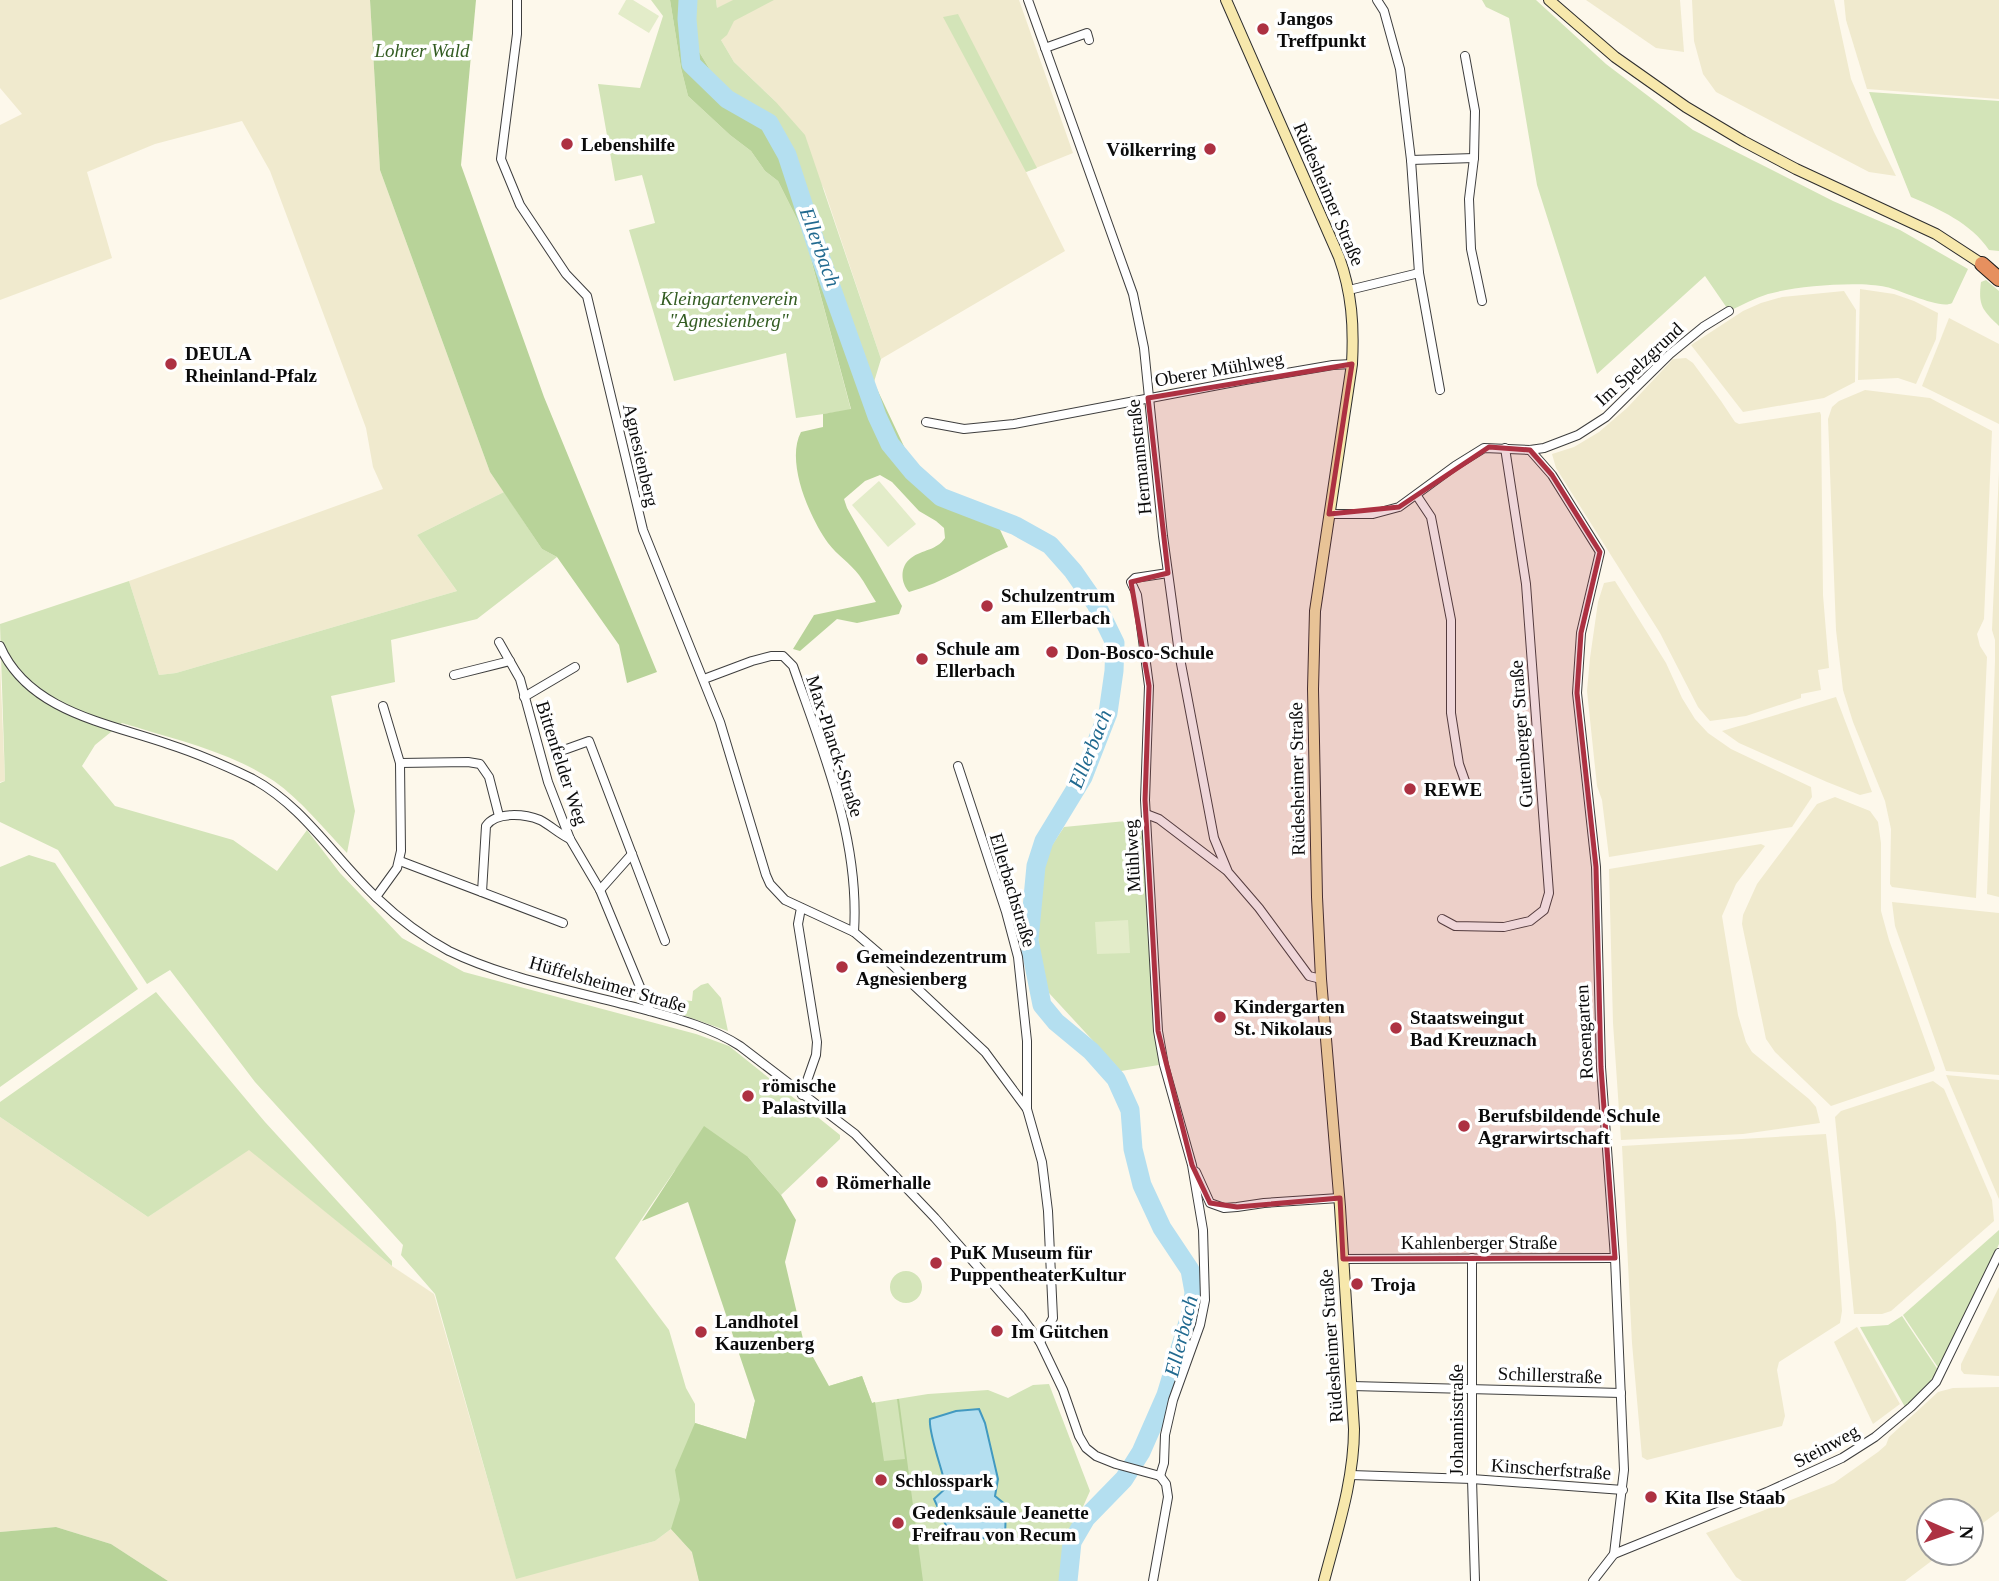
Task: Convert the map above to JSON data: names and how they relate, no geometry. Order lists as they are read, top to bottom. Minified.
{"streets":{"street":["Rüdesheimer Straße","Im Spelzgrund","Oberer Mühlweg","Agnesienberg","Hermannstraße","Gutenberger Straße","Max-Planck-Straße","Bittenfelder Weg","Mühlweg","Ellerbachstraße","Hüffelsheimer Straße","Rosengarten","Kahlenberger Straße","Schillerstraße","Johannisstraße","Steinweg","Kinscherfstraße"]},"crossings":[["Rüdesheimer Straße","Im Spelzgrund"],["Rüdesheimer Straße","Oberer Mühlweg"],["Rüdesheimer Straße","Hermannstraße"],["Rüdesheimer Straße","Mühlweg"],["Rüdesheimer Straße","Kahlenberger Straße"],["Rüdesheimer Straße","Schillerstraße"],["Rüdesheimer Straße","Kinscherfstraße"],["Im Spelzgrund","Gutenberger Straße"],["Im Spelzgrund","Rosengarten"],["Oberer Mühlweg","Hermannstraße"],["Agnesienberg","Max-Planck-Straße"],["Agnesienberg","Ellerbachstraße"],["Hermannstraße","Mühlweg"],["Bittenfelder Weg","Hüffelsheimer Straße"],["Mühlweg","Hüffelsheimer Straße"],["Rosengarten","Kahlenberger Straße"],["Rosengarten","Schillerstraße"],["Rosengarten","Steinweg"],["Rosengarten","Kinscherfstraße"],["Kahlenberger Straße","Johannisstraße"],["Schillerstraße","Johannisstraße"],["Johannisstraße","Kinscherfstraße"]],"water":["Ellerbach"],"parks":["Lohrer Wald","Kleingartenverein \"Agnesienberg\""],"places":["Jangos Treffpunkt","Lebenshilfe","Völkerring","DEULA Rheinland-Pfalz","Schulzentrum am Ellerbach","Don-Bosco-Schule","Schule am Ellerbach","REWE","Gemeindezentrum Agnesienberg","Kindergarten St. Nikolaus","Staatsweingut Bad Kreuznach","römische Palastvilla","Berufsbildende Schule Agrarwirtschaft","Römerhalle","PuK Museum für PuppentheaterKultur","Troja","Im Gütchen","Landhotel Kauzenberg","Schlosspark","Kita Ilse Staab","Gedenksäule Jeanette Freifrau von Recum"],"north":"right"}
